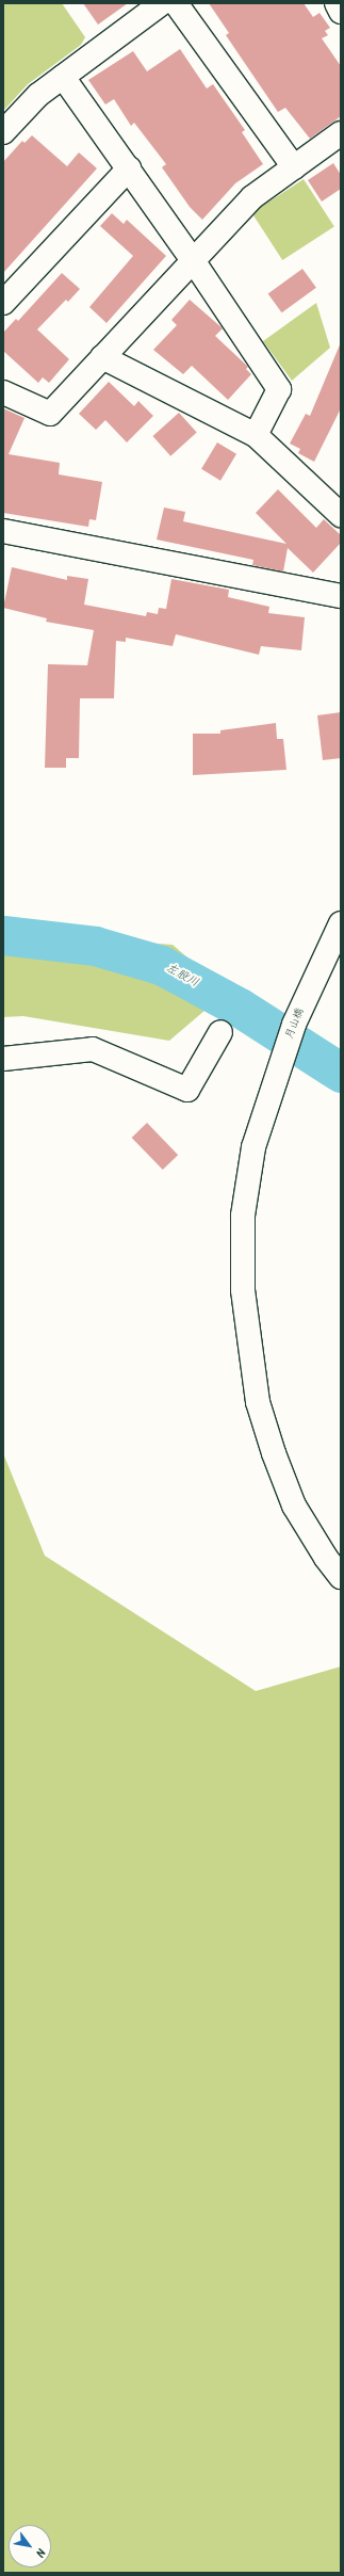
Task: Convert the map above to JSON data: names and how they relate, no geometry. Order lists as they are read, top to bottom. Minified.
{"streets":{"street":["月山橋"]},"water":["左股川"],"north":"bottom right"}
